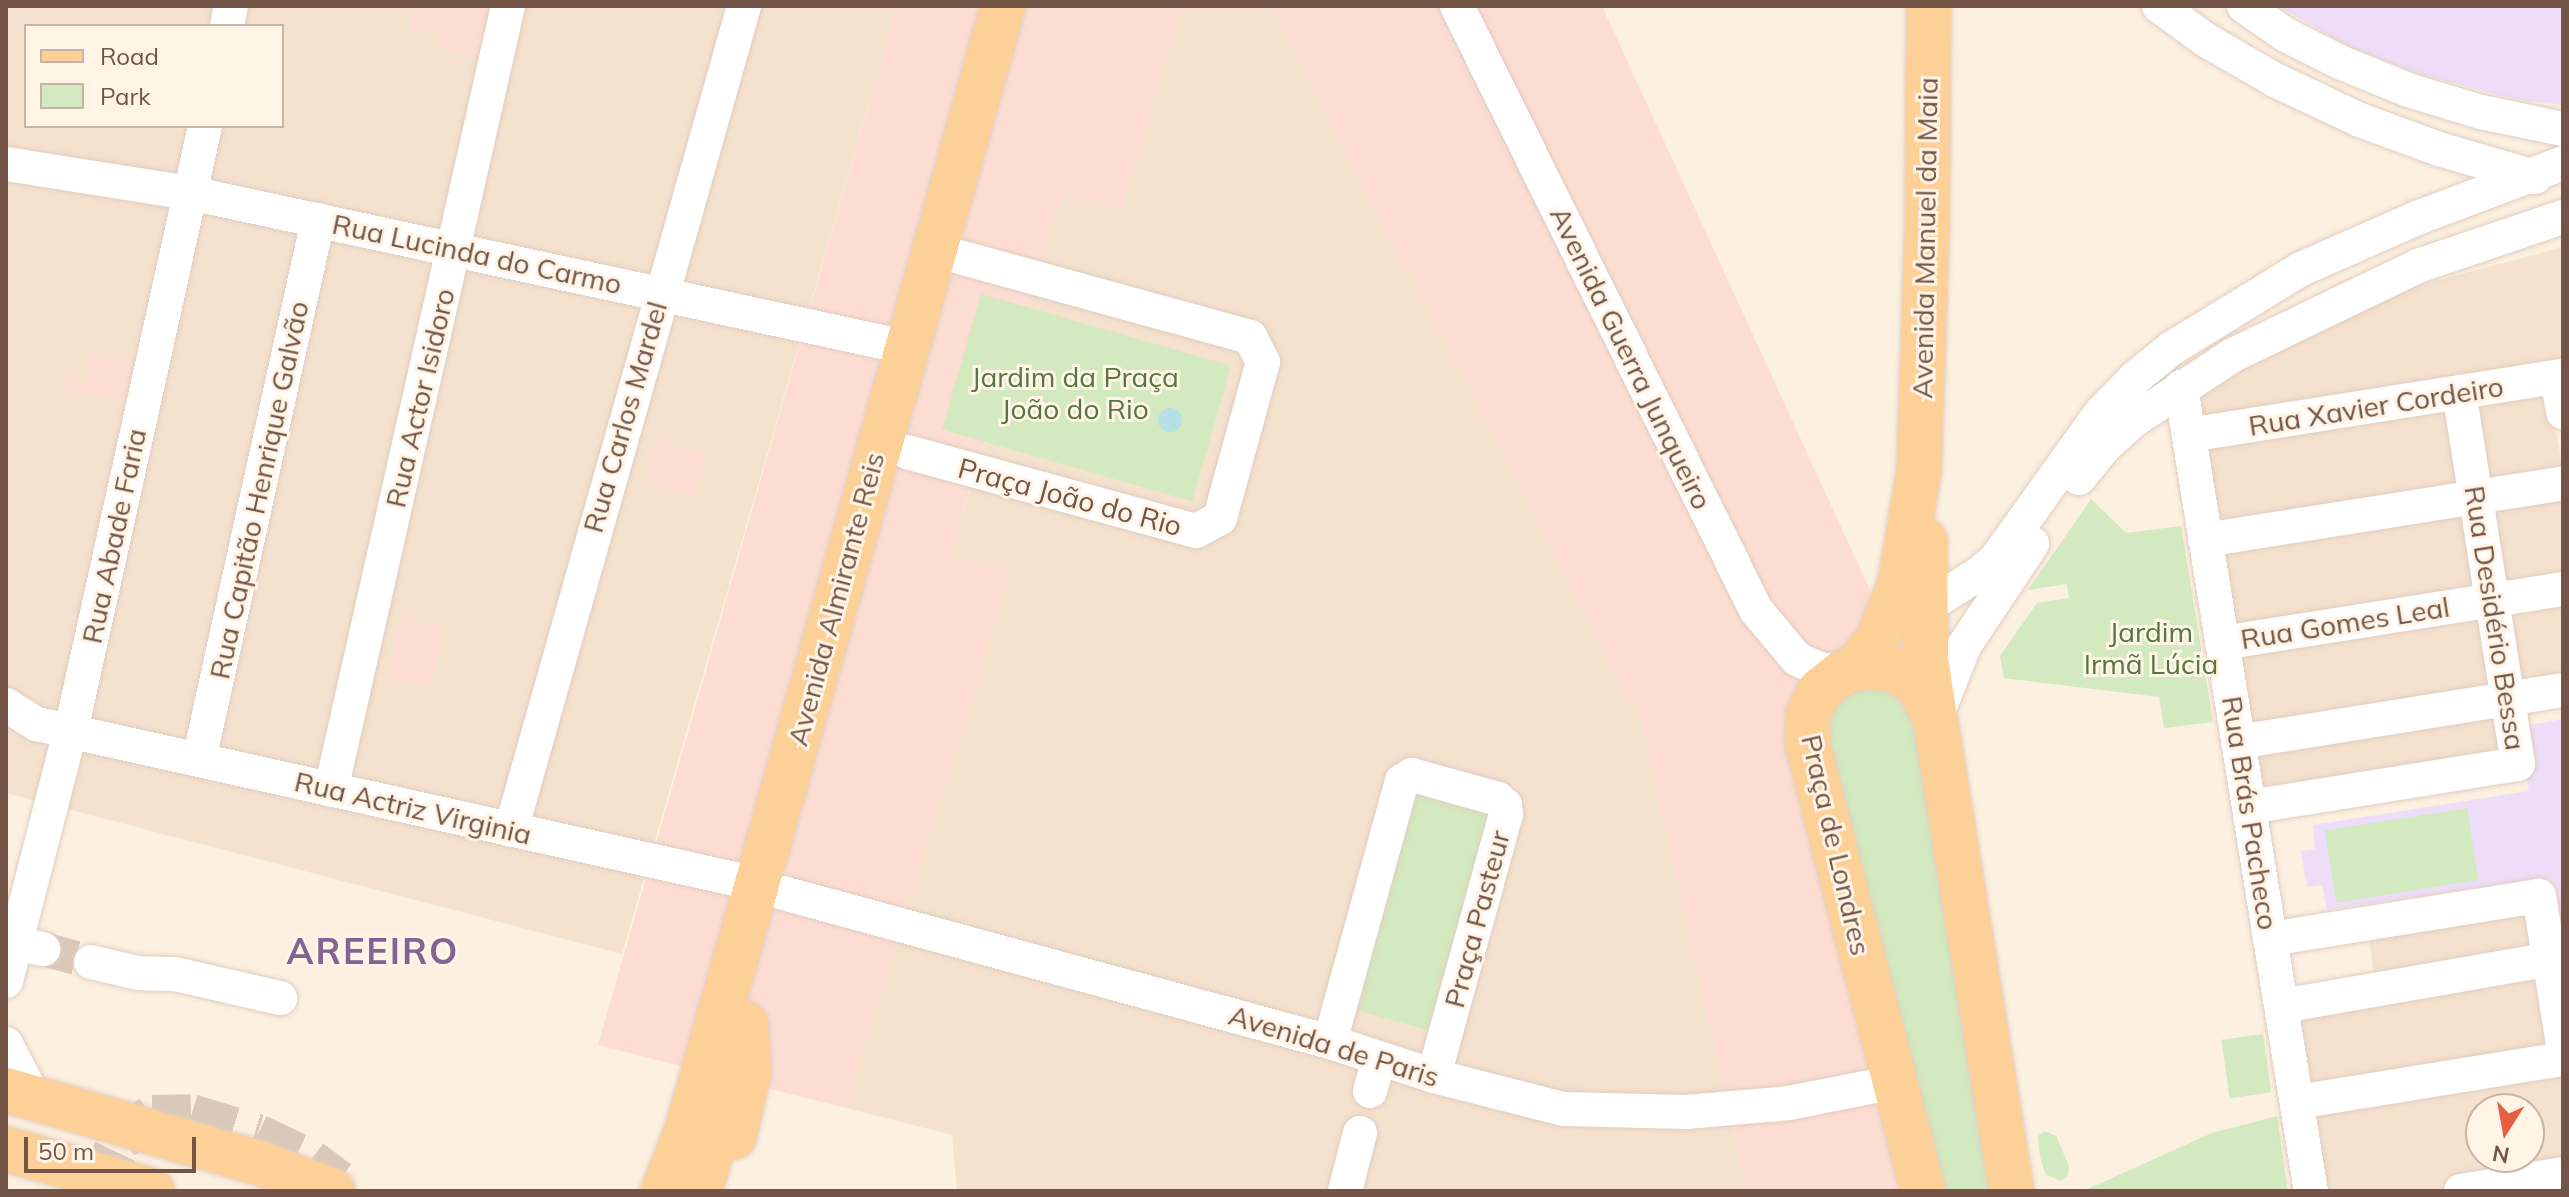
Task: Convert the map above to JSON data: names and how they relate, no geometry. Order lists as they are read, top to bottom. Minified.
{"streets":{"main road":["Avenida Manuel da Maia","Avenida Almirante Reis","Praça de Londres"],"street":["Rua Lucinda do Carmo","Avenida Guerra Junqueiro","Rua Actor Isidoro","Rua Xavier Cordeiro","Rua Carlos Mardel","Rua Capitão Henrique Galvão","Praça João do Rio","Rua Abade Faria","Rua Desidério Bessa","Rua Gomes Leal","Rua Actriz Virginia","Rua Brás Pacheco","Praça Pasteur","Avenida de Paris"]},"crossings":[["Avenida Manuel da Maia","Avenida Guerra Junqueiro"],["Avenida Manuel da Maia","Praça de Londres"],["Rua Lucinda do Carmo","Rua Actor Isidoro"],["Rua Lucinda do Carmo","Rua Carlos Mardel"],["Rua Lucinda do Carmo","Rua Capitão Henrique Galvão"],["Rua Lucinda do Carmo","Rua Abade Faria"],["Rua Lucinda do Carmo","Avenida Almirante Reis"],["Avenida Guerra Junqueiro","Praça de Londres"],["Rua Actor Isidoro","Rua Actriz Virginia"],["Rua Xavier Cordeiro","Rua Desidério Bessa"],["Rua Xavier Cordeiro","Rua Brás Pacheco"],["Rua Carlos Mardel","Rua Actriz Virginia"],["Rua Capitão Henrique Galvão","Rua Actriz Virginia"],["Praça João do Rio","Avenida Almirante Reis"],["Rua Abade Faria","Rua Actriz Virginia"],["Avenida Almirante Reis","Rua Actriz Virginia"],["Avenida Almirante Reis","Avenida de Paris"],["Rua Desidério Bessa","Rua Gomes Leal"],["Rua Desidério Bessa","Rua Brás Pacheco"],["Rua Gomes Leal","Rua Brás Pacheco"],["Rua Actriz Virginia","Avenida de Paris"],["Praça de Londres","Avenida de Paris"],["Praça Pasteur","Avenida de Paris"]],"districts":["AREEIRO"],"parks":["Jardim da Praça João do Rio","Jardim Irmã Lúcia"],"legend":["Road","Park"],"scale_bar":"50 m","north":"bottom"}
